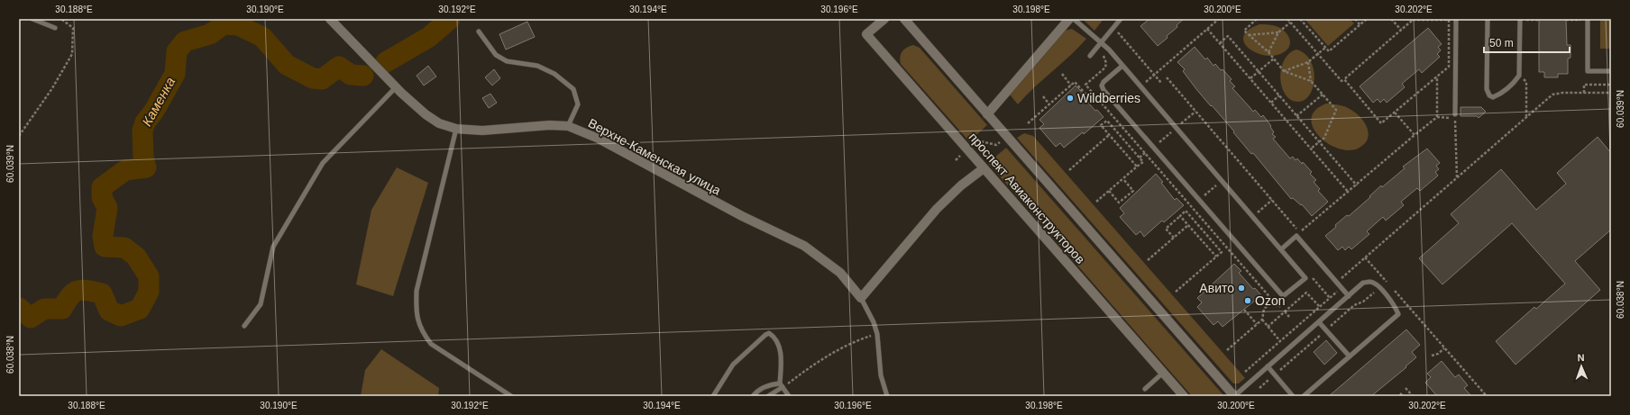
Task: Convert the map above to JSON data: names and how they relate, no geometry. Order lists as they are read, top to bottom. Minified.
{"streets":{"street":["Верхне-Каменская улица","проспект Авиаконструкторов"]},"water":["Каменка"],"places":["Wildberries","Авито","Ozon"],"scale_bar":"50 m","north":"top","coordinates":["30.188°E","30.190°E","30.192°E","30.194°E","30.196°E","30.198°E","30.200°E","30.202°E","60.039°N","60.038°N"]}
